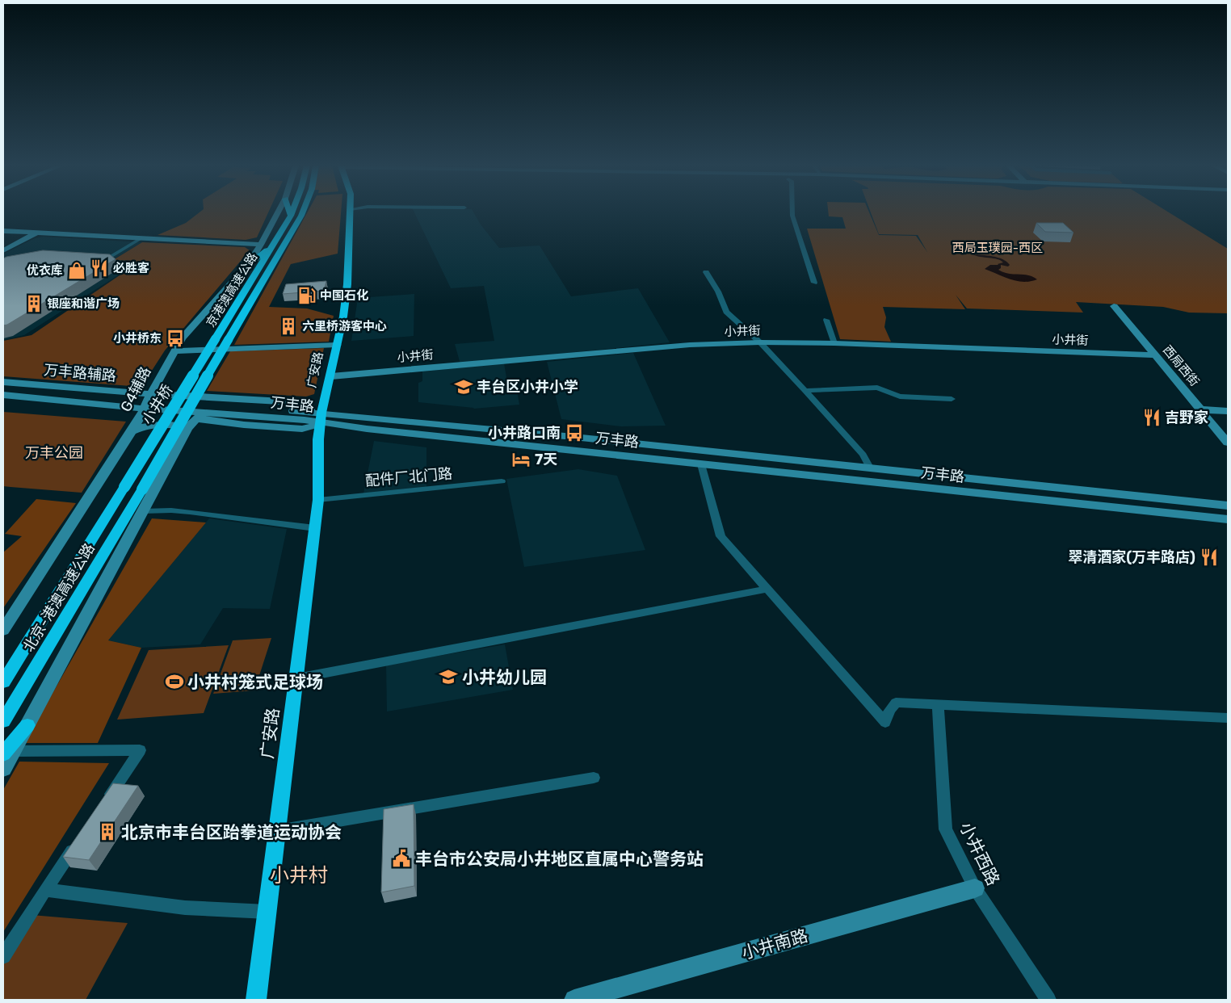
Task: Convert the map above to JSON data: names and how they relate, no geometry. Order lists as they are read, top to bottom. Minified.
{"streets":{"highway":["京港澳高速公路","广安路","小井桥","北京-港澳高速公路"],"street":["小井街","西局西街","万丰路辅路","G4辅路","万丰路","配件厂北门路","小井西路","小井南路"]},"crossings":[["京港澳高速公路","小井桥"],["小井街","西局西街"],["小井街","广安路"],["广安路","万丰路"],["广安路","配件厂北门路"],["万丰路辅路","G4辅路"],["万丰路辅路","万丰路"],["G4辅路","万丰路"],["小井桥","北京-港澳高速公路"],["小井西路","小井南路"]],"districts":["小井村"],"parks":["西局玉璞园-西区","万丰公园"],"places":{"restaurant":["必胜客","吉野家","翠清酒家(万丰路店)"],"shop":["优衣库"],"fuel station":["中国石化"],"building":["银座和谐广场","六里桥游客中心","北京市丰台区跆拳道运动协会"],"bus stop":["小井桥东","小井路口南"],"school or university":["丰台区小井小学","小井幼儿园"],"hotel":["7天"],"sports":["小井村笼式足球场"],"public building":["丰台市公安局小井地区直属中心警务站"]}}
